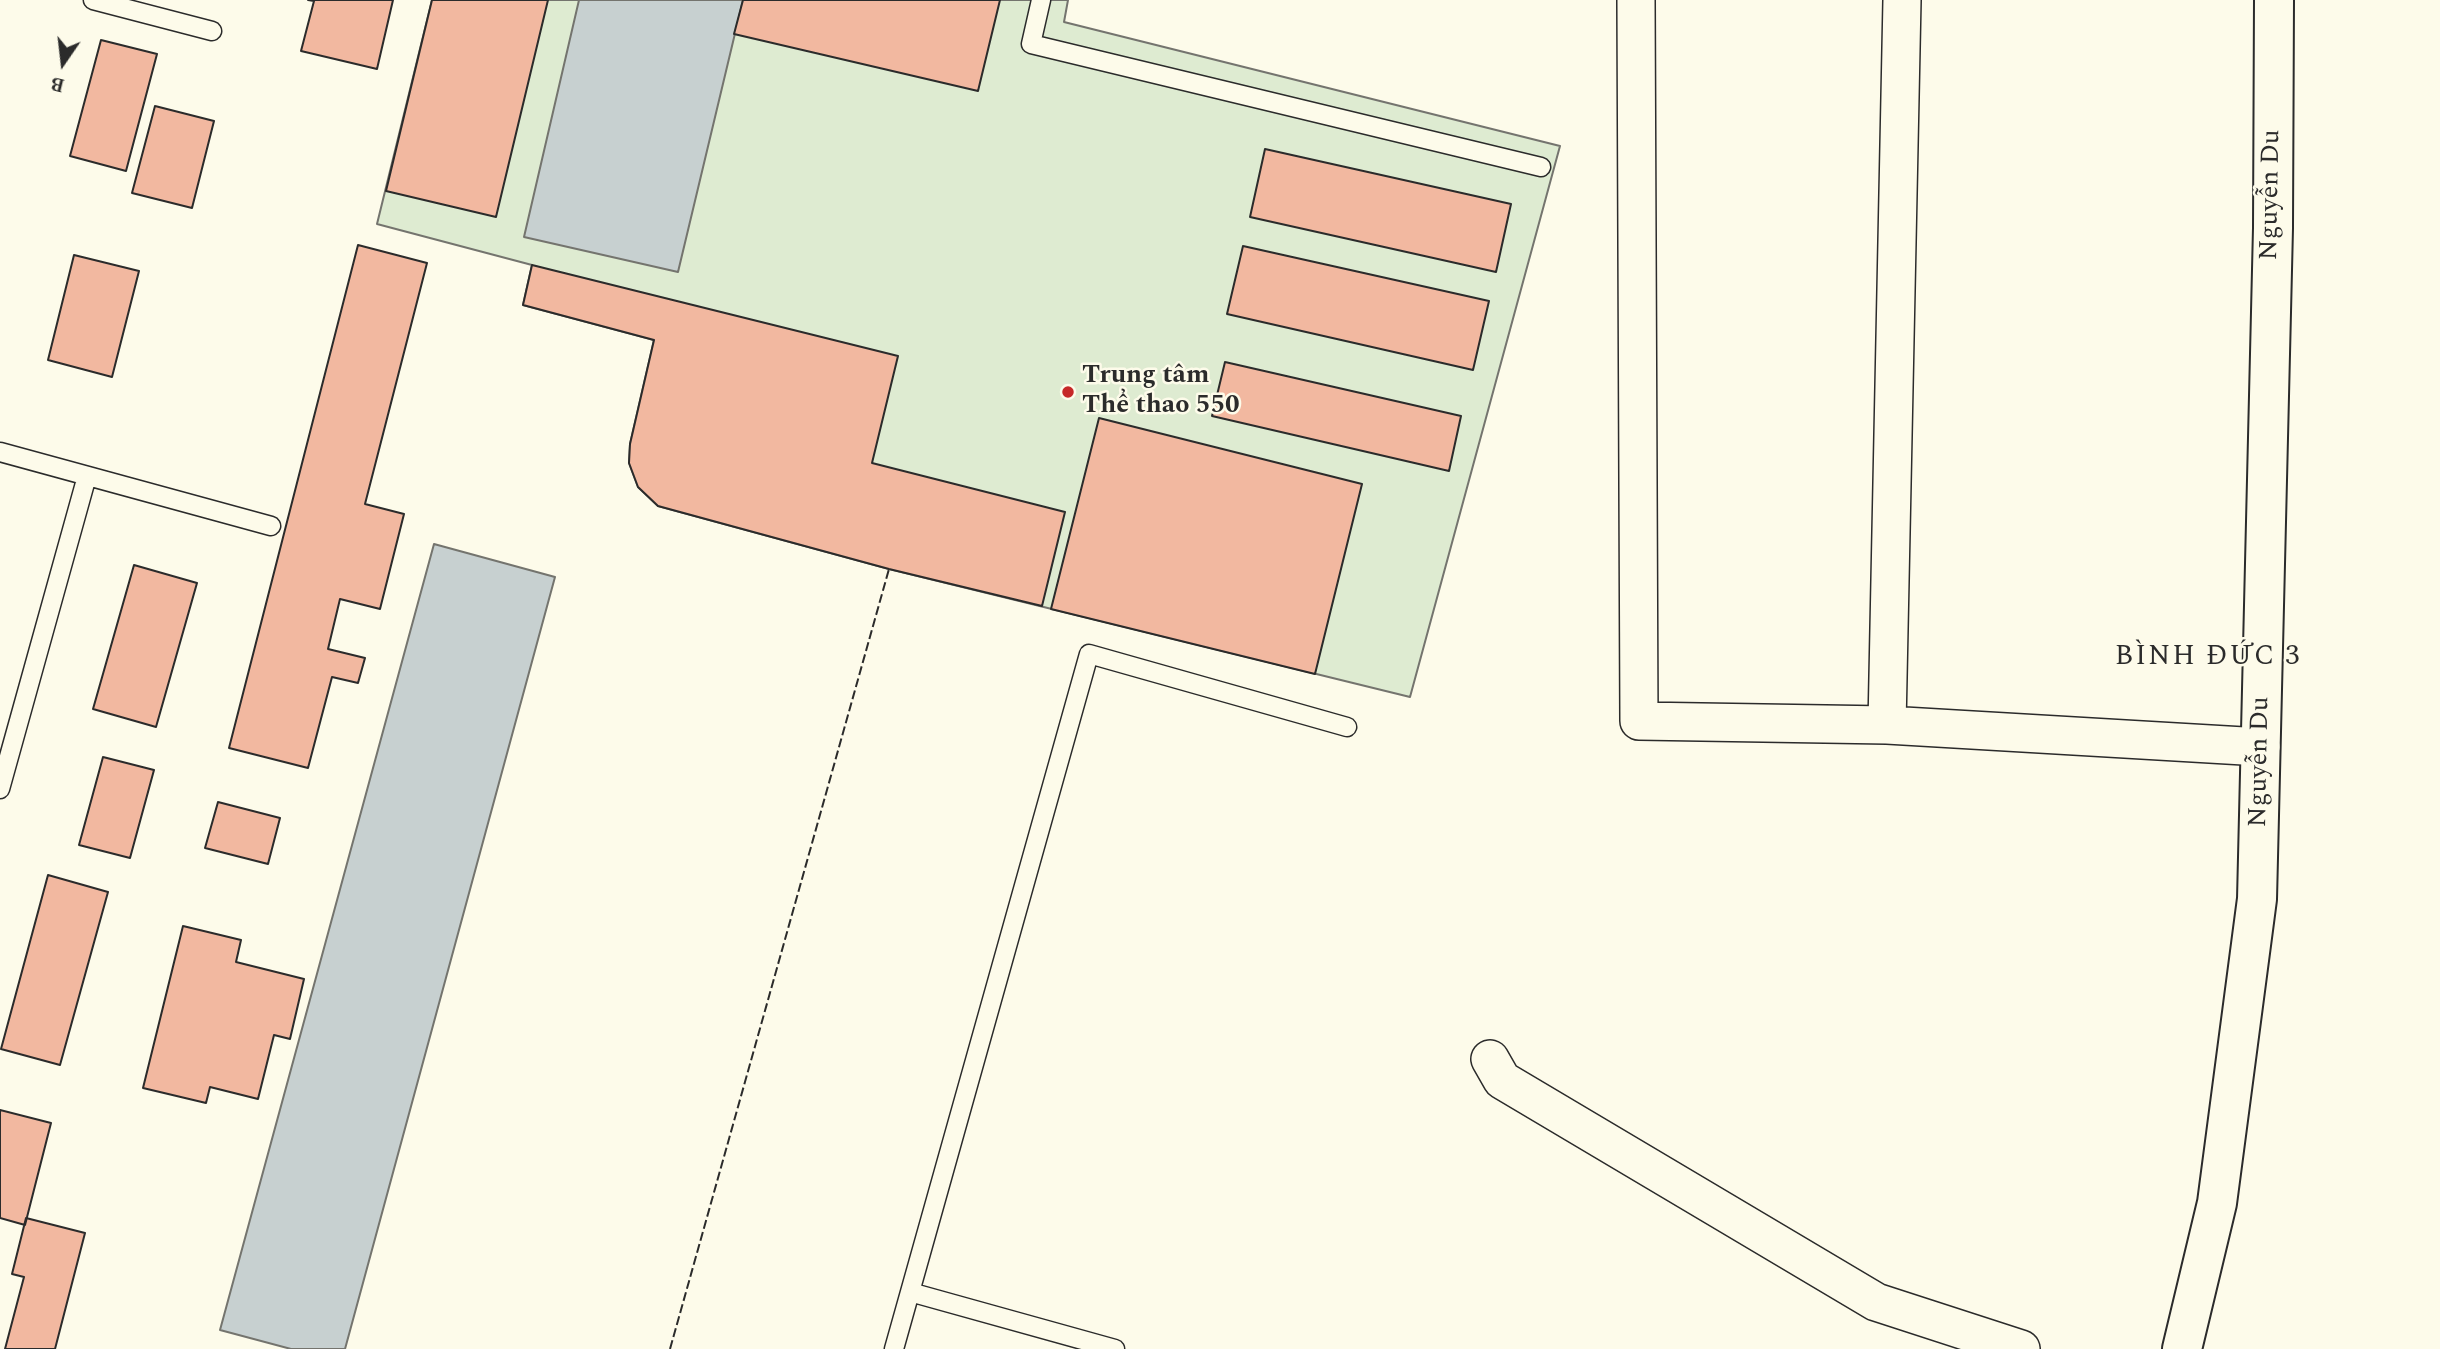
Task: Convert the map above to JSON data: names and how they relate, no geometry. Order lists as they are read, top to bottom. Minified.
{"streets":{"main road":["Nguyễn Du"]},"districts":["BÌNH ĐỨC 3"],"places":["Trung tâm Thể thao 550"],"north":"bottom"}
